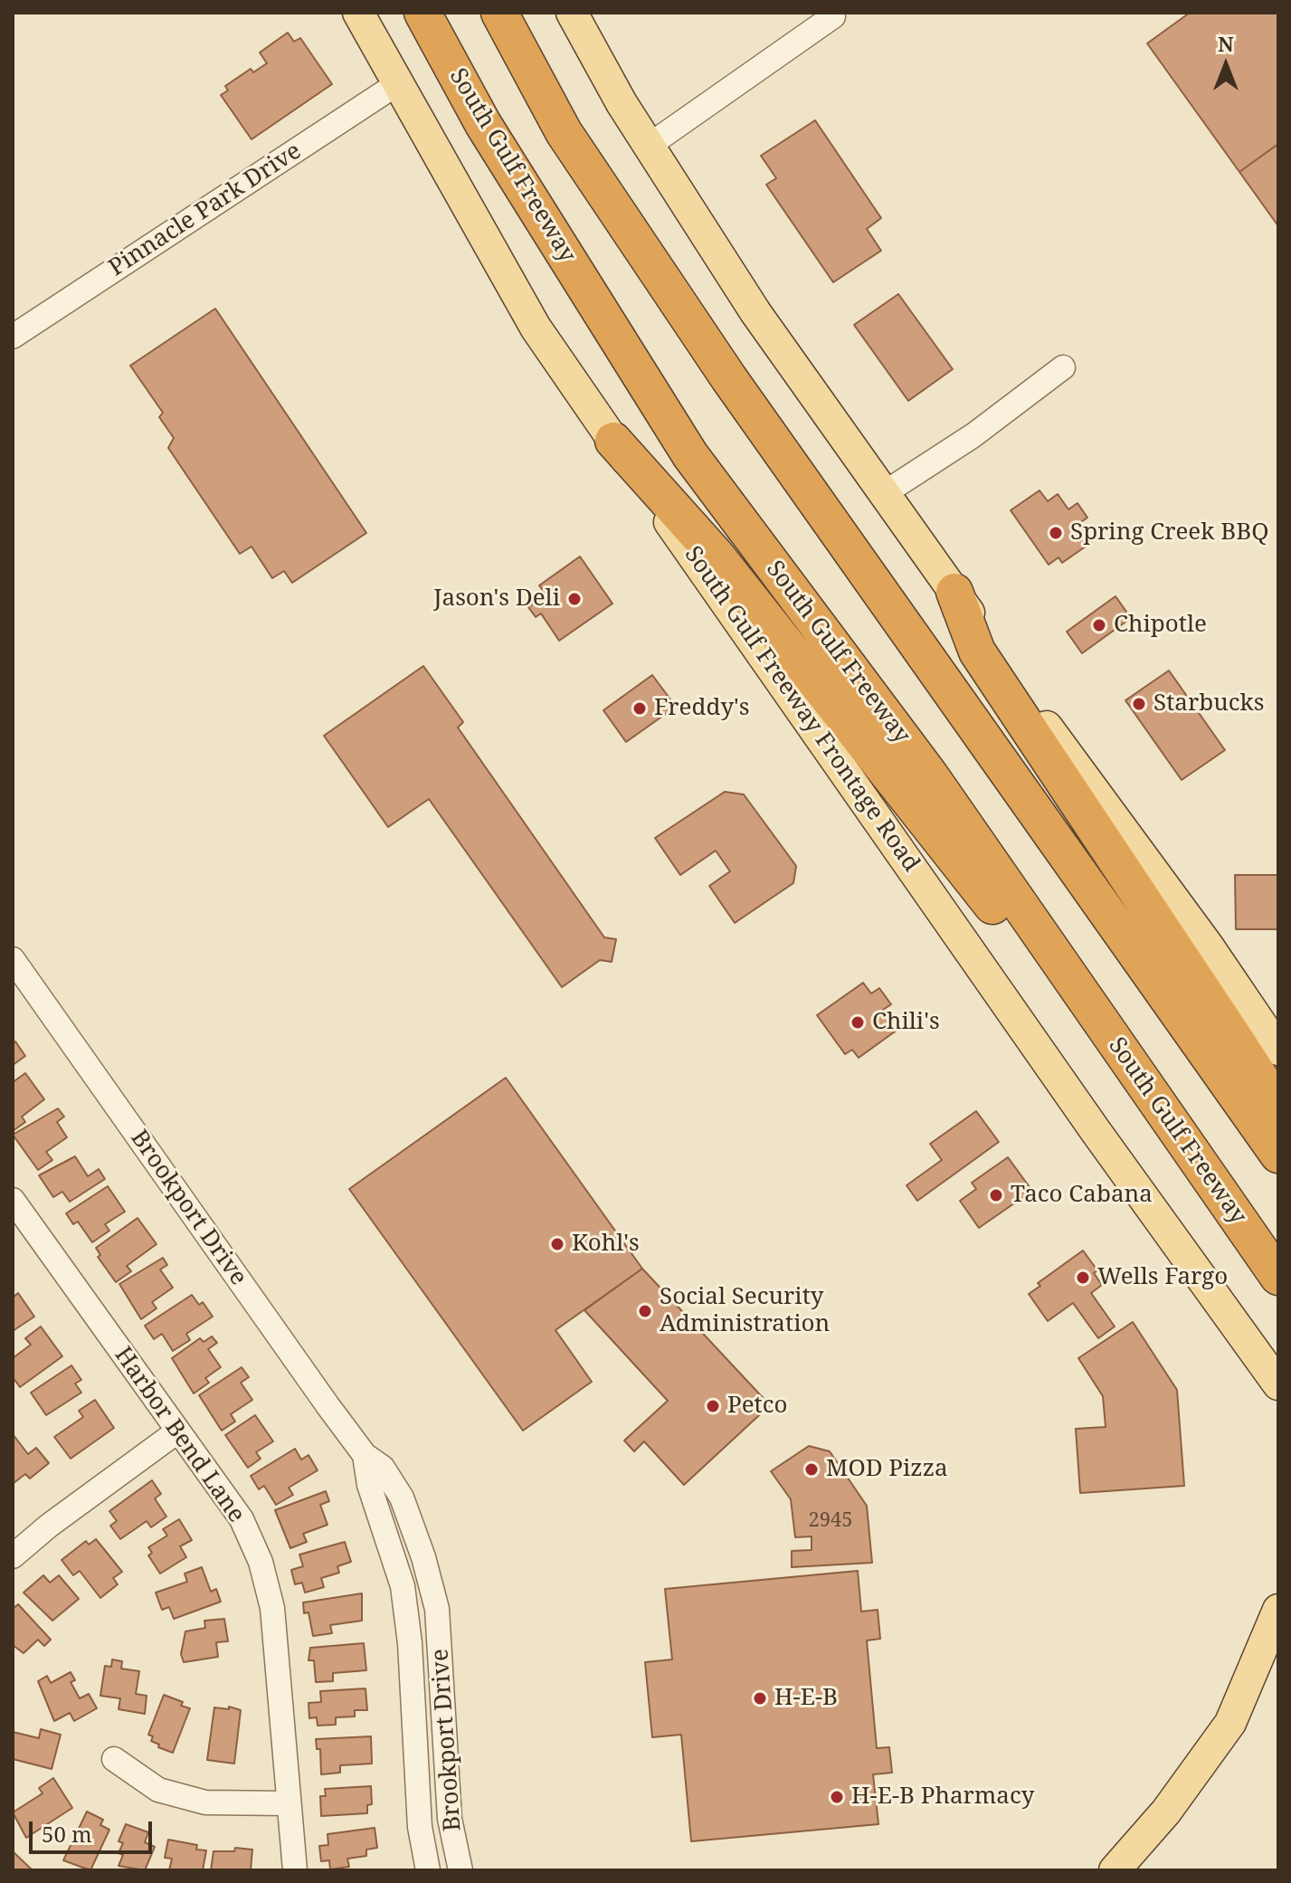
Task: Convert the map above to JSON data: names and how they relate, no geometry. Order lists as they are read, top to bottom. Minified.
{"streets":{"highway":["South Gulf Freeway"],"main road":["South Gulf Freeway Frontage Road"],"street":["Pinnacle Park Drive","Brookport Drive","Harbor Bend Lane"]},"crossings":[["Pinnacle Park Drive","South Gulf Freeway Frontage Road"]],"places":["Spring Creek BBQ","Jason's Deli","Chipotle","Starbucks","Freddy's","Chili's","Taco Cabana","Kohl's","Wells Fargo","Social Security Administration","Petco","MOD Pizza","H-E-B","H-E-B Pharmacy"],"house_numbers":["2945"],"scale_bar":"50 m","north":"top"}
